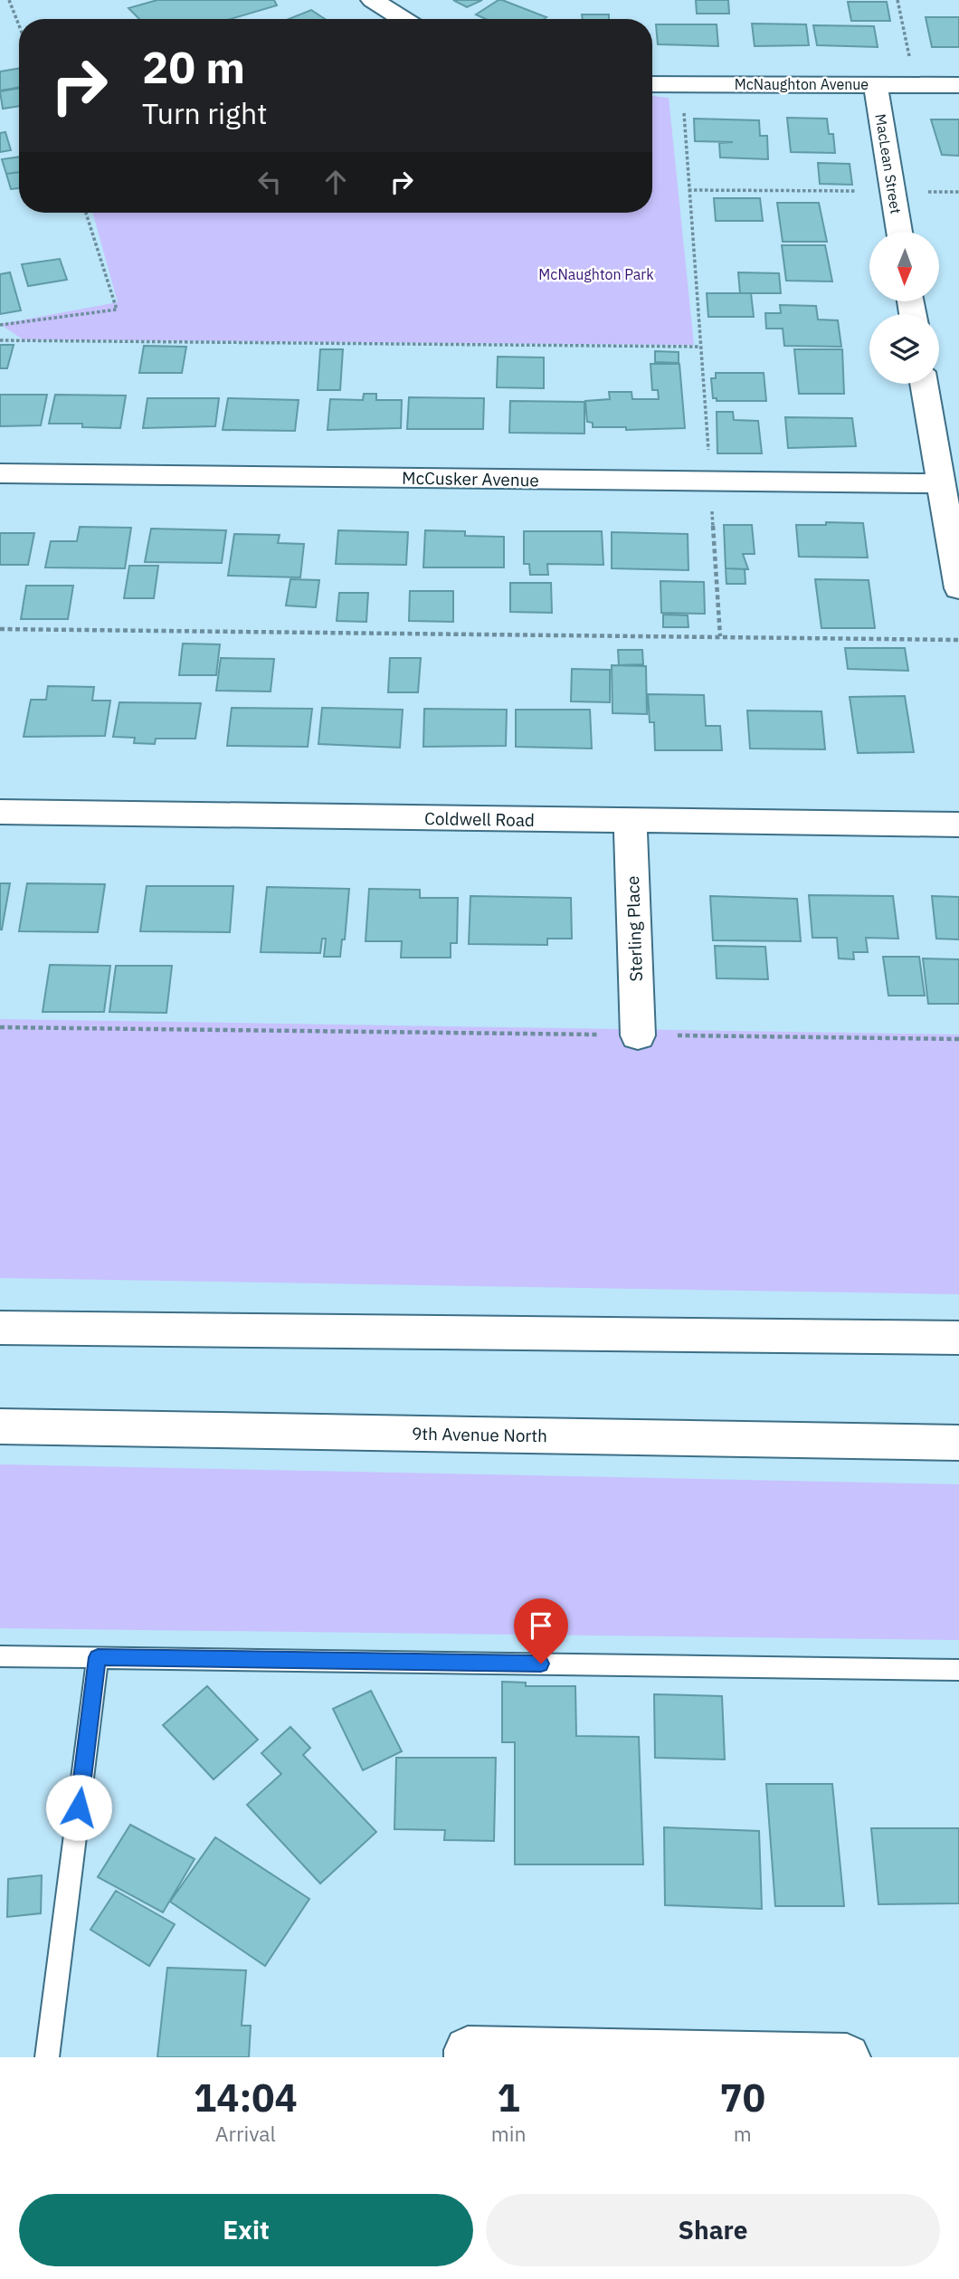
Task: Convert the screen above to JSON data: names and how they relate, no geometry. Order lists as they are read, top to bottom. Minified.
{"streets":{"street":["McNaughton Avenue","MacLean Street","McCusker Avenue","Coldwell Road","Sterling Place","9th Avenue North"]},"crossings":[["McNaughton Avenue","MacLean Street"],["Coldwell Road","Sterling Place"]],"parks":["McNaughton Park"],"north":"bottom","page":{"turn":["20 m","Turn right"],"eta":["14:04","Arrival","1","min","70","m"],"buttons":["Exit","Share"]}}
